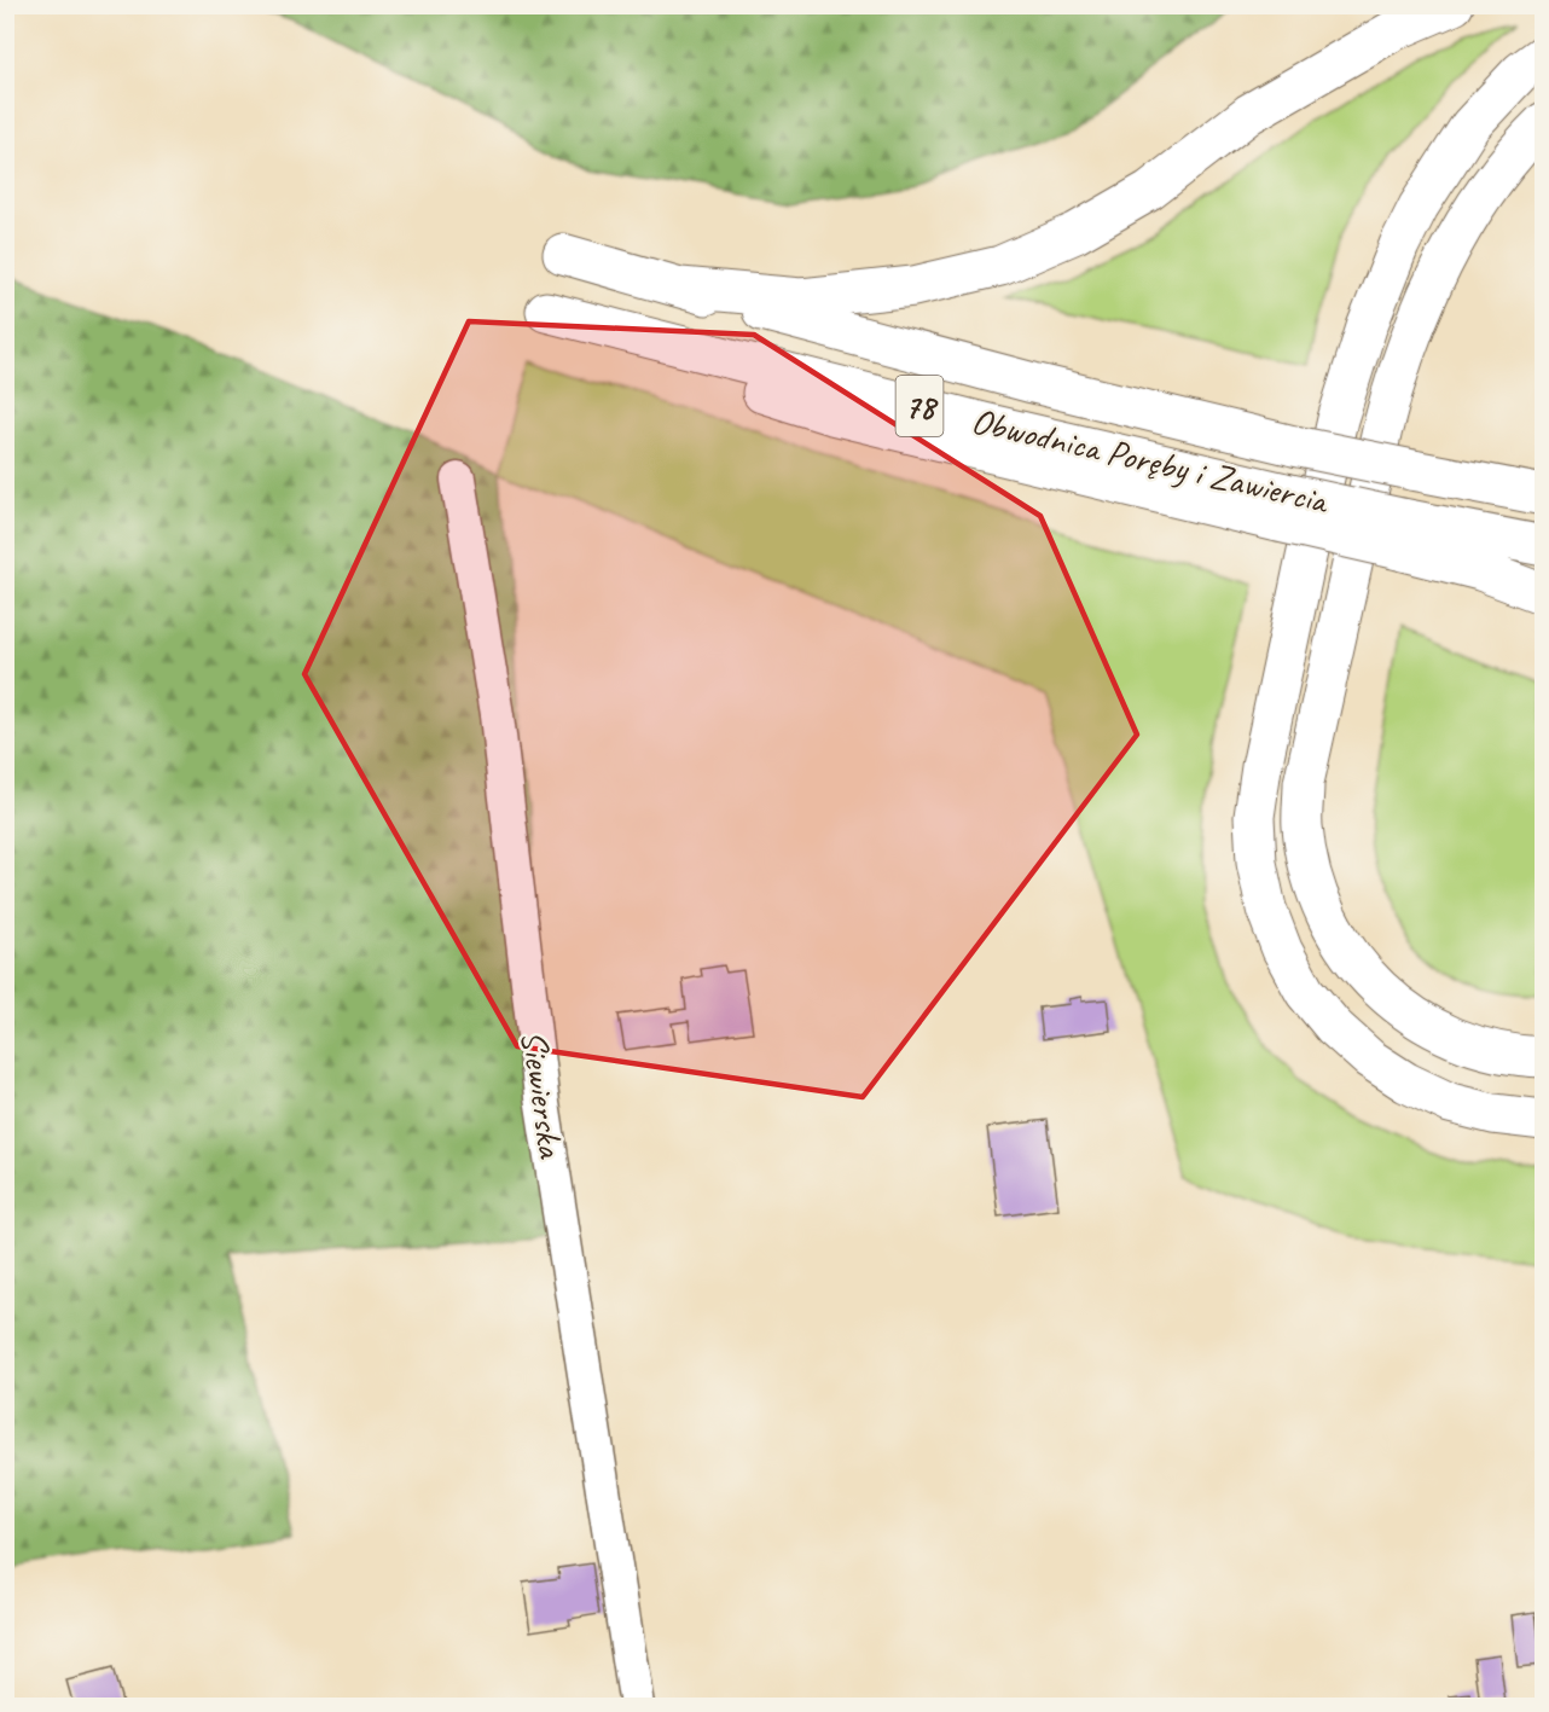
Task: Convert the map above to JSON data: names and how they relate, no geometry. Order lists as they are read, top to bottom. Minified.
{"streets":{"main road":["78","Obwodnica Poręby i Zawiercia"],"street":["Siewierska"]}}
